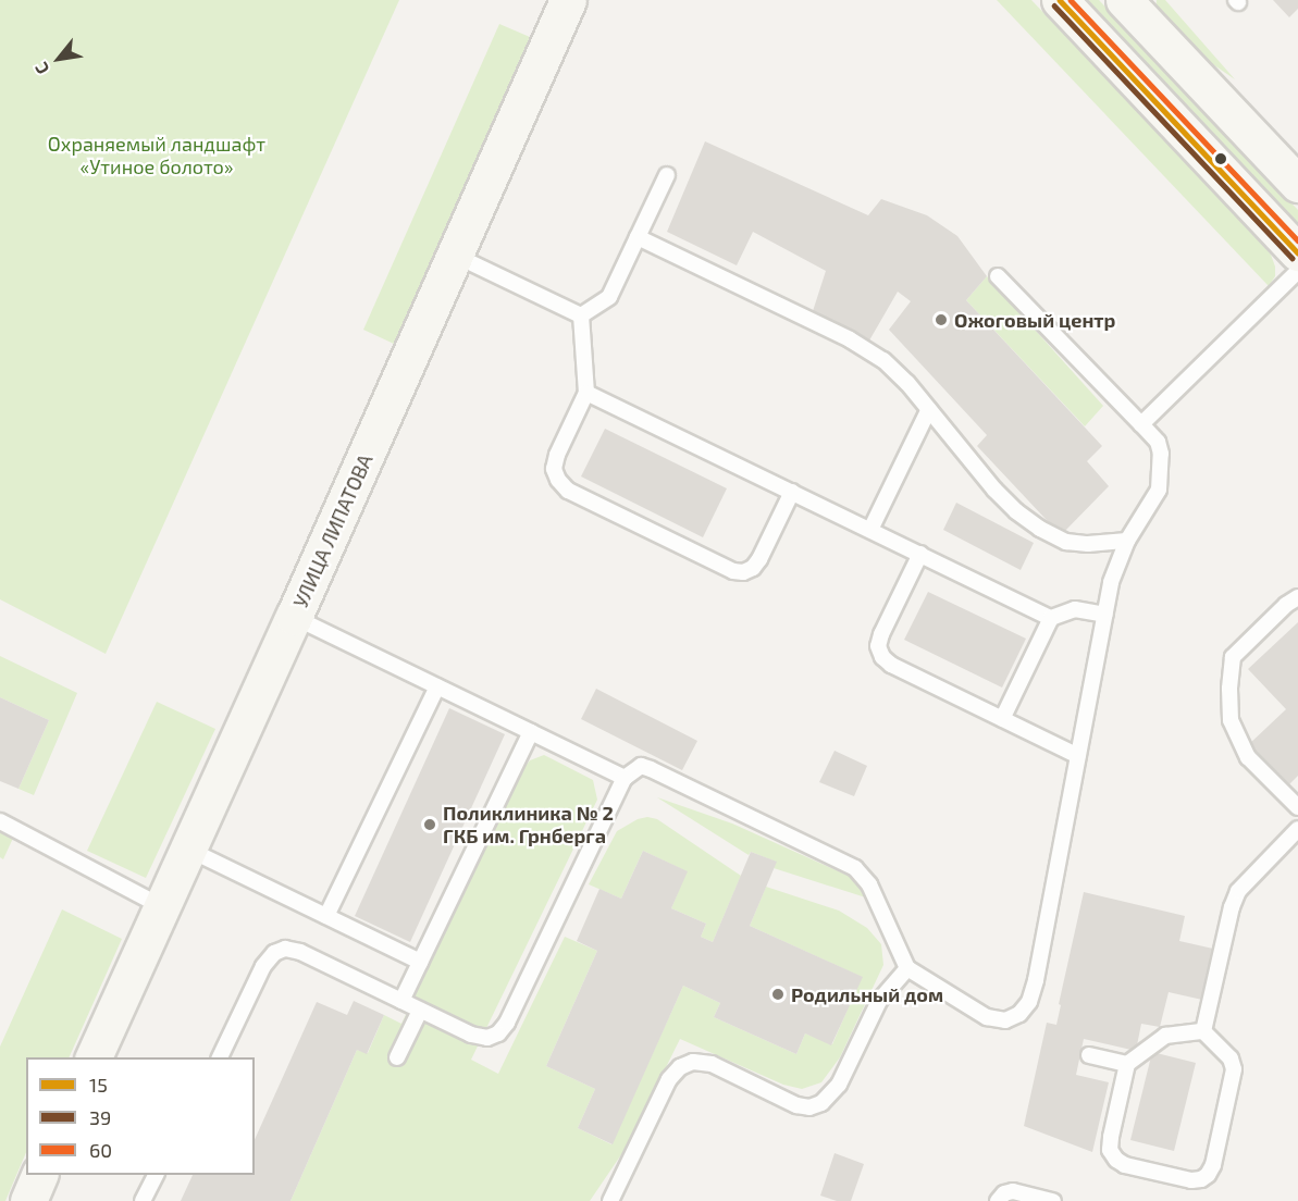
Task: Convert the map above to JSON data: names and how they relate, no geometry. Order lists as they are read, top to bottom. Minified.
{"streets":{"street":["УЛИЦА ЛИПАТОВА"]},"parks":["Охраняемый ландшафт «Утиное болото»"],"places":["Ожоговый центр","Поликлиника № 2 ГКБ им. Грнберга","Родильный дом"],"lines":["transit line 15","transit line 60","transit line 39"],"legend":["15","39","60"],"north":"bottom left"}
